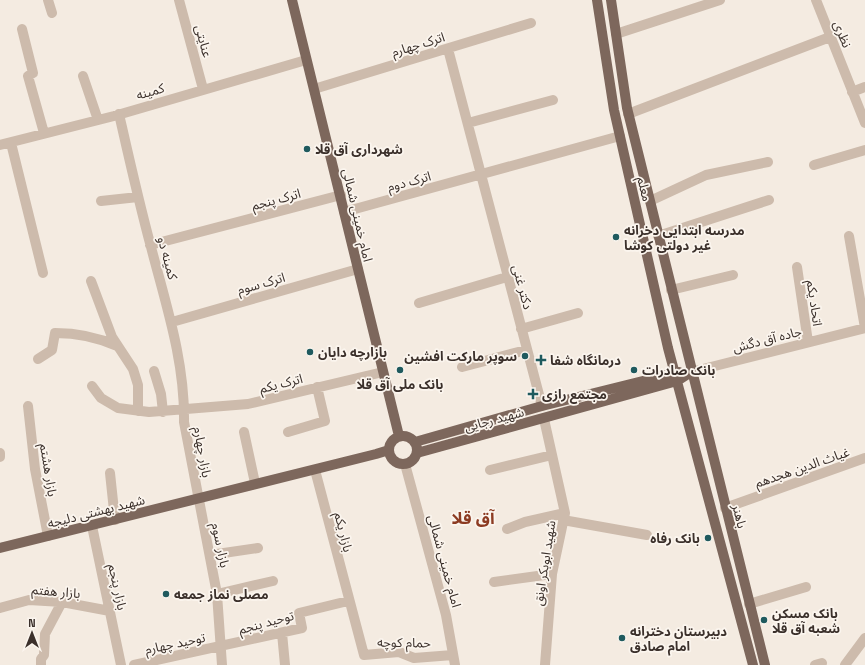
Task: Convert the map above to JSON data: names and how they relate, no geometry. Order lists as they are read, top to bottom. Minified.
{"streets":{"main road":["معلم","امام خمینی شمالی","جاده آق دگش","شهید رجایی","شهید بهشتی دلیجه","باهنر"],"street":["نظری","عنایتی","اترک چهارم","کمینه","اترک دوم","اترک پنجم","کمینه دو","اترک سوم","دکتر غنی","اتحاد یکم","اترک یکم","بازار چهارم","غیاث الدین هجدهم","بازار هشتم","بازار یکم","بازار سوم","شهید ابوبکر اونق","بازار پنجم","بازار هفتم","توحید پنجم","حمام کوچه","توحید چهارم"]},"crossings":[["عنایتی","کمینه"],["اترک چهارم","امام خمینی شمالی"],["اترک چهارم","دکتر غنی"],["کمینه","امام خمینی شمالی"],["کمینه","کمینه دو"],["اترک دوم","معلم"],["اترک دوم","امام خمینی شمالی"],["اترک دوم","دکتر غنی"],["معلم","جاده آق دگش"],["معلم","شهید رجایی"],["معلم","باهنر"],["اترک پنجم","امام خمینی شمالی"],["اترک پنجم","کمینه دو"],["امام خمینی شمالی","اترک سوم"],["امام خمینی شمالی","اترک یکم"],["امام خمینی شمالی","شهید رجایی"],["امام خمینی شمالی","حمام کوچه"],["کمینه دو","اترک سوم"],["کمینه دو","اترک یکم"],["کمینه دو","بازار چهارم"],["دکتر غنی","شهید رجایی"],["اتحاد یکم","جاده آق دگش"],["جاده آق دگش","شهید رجایی"],["جاده آق دگش","باهنر"],["اترک یکم","بازار چهارم"],["شهید رجایی","باهنر"],["شهید رجایی","شهید ابوبکر اونق"],["بازار چهارم","شهید بهشتی دلیجه"],["بازار چهارم","بازار سوم"],["غیاث الدین هجدهم","باهنر"],["بازار هشتم","شهید بهشتی دلیجه"],["شهید بهشتی دلیجه","بازار سوم"],["شهید بهشتی دلیجه","بازار پنجم"],["بازار یکم","توحید پنجم"],["بازار یکم","حمام کوچه"],["بازار سوم","توحید پنجم"],["بازار سوم","توحید چهارم"],["بازار پنجم","بازار هفتم"],["توحید پنجم","حمام کوچه"],["توحید پنجم","توحید چهارم"]],"districts":["آق قلا"],"places":{"other":["شهرداری آق قلا","مدرسه ابتدایی دخرانه غیر دولتی کوشا","بازارچه دایان","سوپر مارکت افشین","بانک ملی آق قلا","بانک صادرات","بانک رفاه","مصلی نماز جمعه","بانک مسکن شعبه آق قلا","دبیرستان دخترانه امام صادق"],"health":["درمانگاه شفا","مجتمع رازی"]},"north":"top"}
